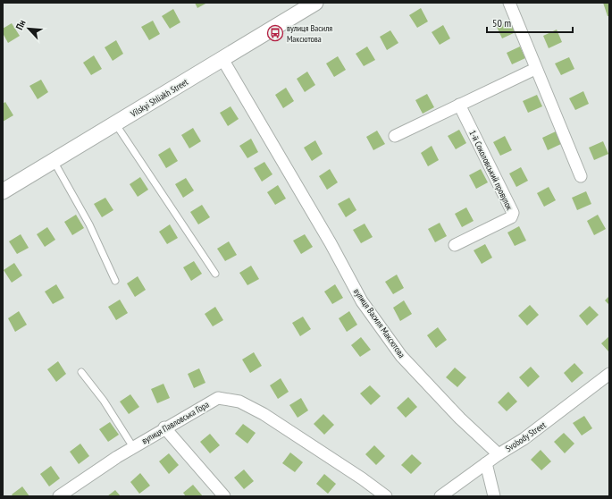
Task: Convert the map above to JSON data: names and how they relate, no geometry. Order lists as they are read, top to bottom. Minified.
{"streets":{"street":["Vilskyi Shliakh Street","1-й Соколовський провулок","вулиця Василя Максютова","вулиця Павловська Гора","Svobody Street"]},"crossings":[["Vilskyi Shliakh Street","вулиця Василя Максютова"],["вулиця Василя Максютова","Svobody Street"]],"places":{"bus stop":["вулиця Василя Максютова"]},"scale_bar":"50 m","north":"top left"}
